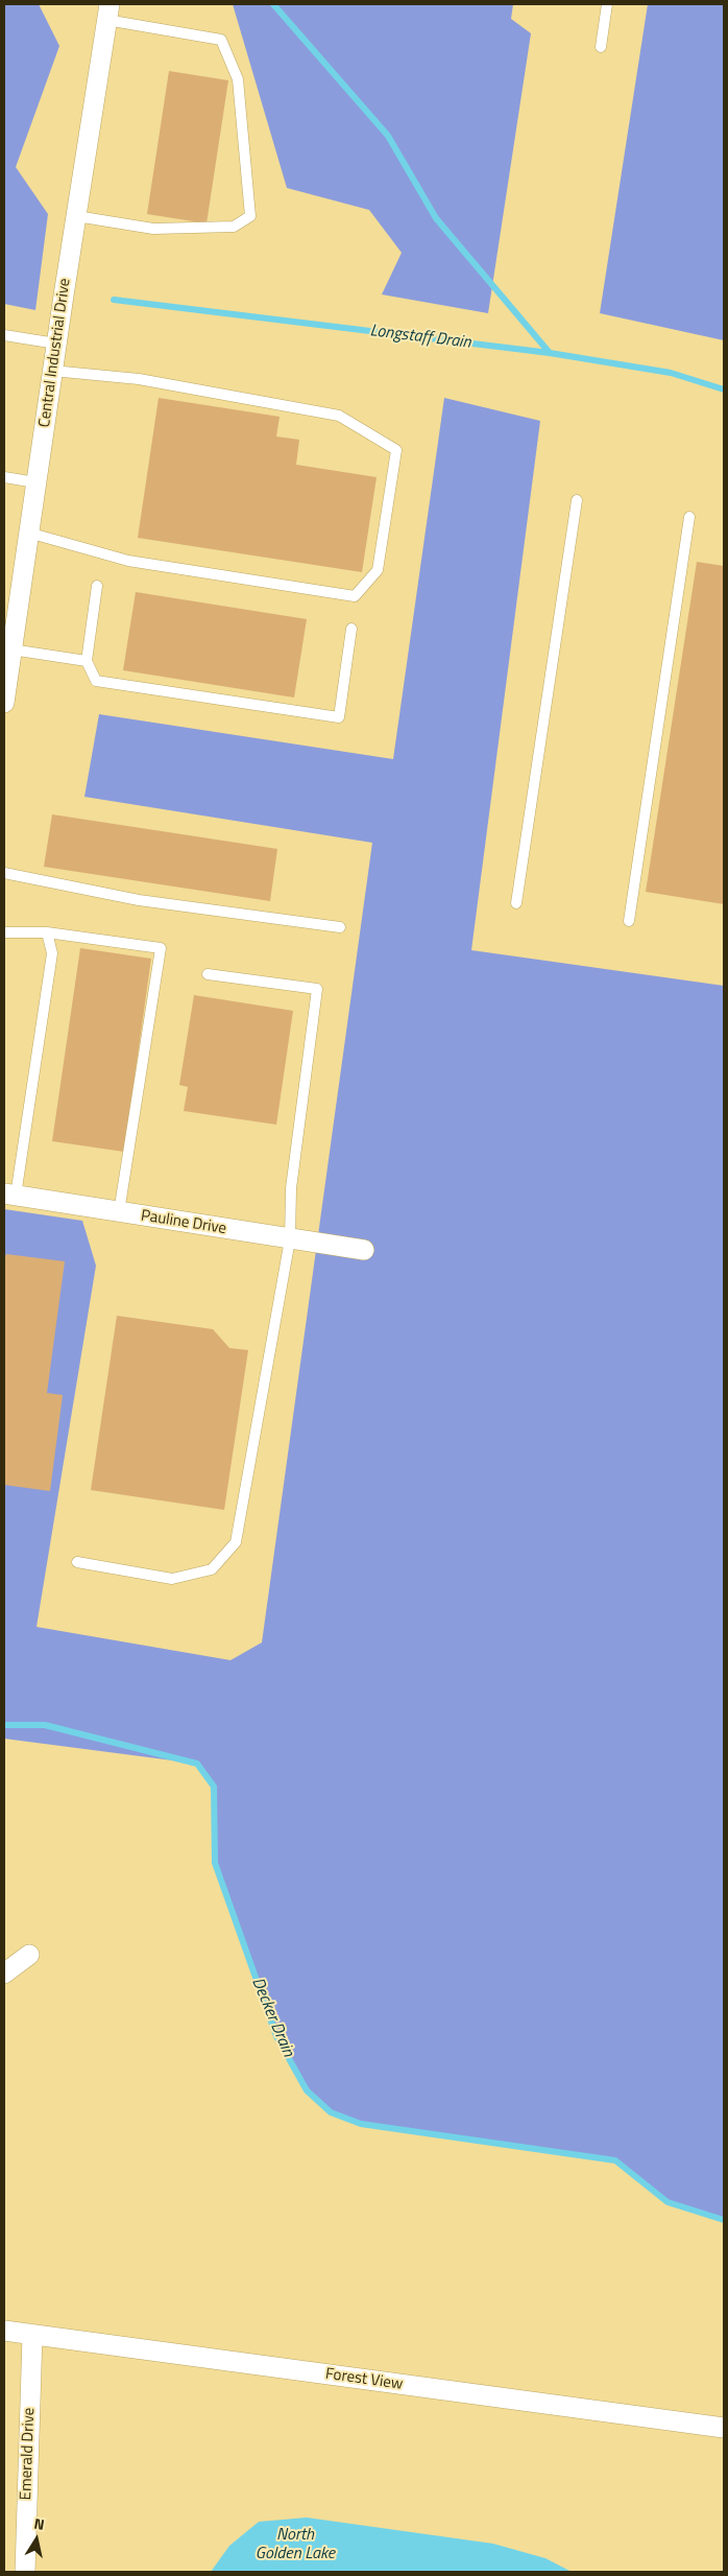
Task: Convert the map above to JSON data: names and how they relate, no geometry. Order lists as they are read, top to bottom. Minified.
{"streets":{"street":["Central Industrial Drive","Pauline Drive","Forest View","Emerald Drive"]},"crossings":[["Forest View","Emerald Drive"]],"water":["Longstaff Drain","Decker Drain","North Golden Lake"],"north":"top"}
